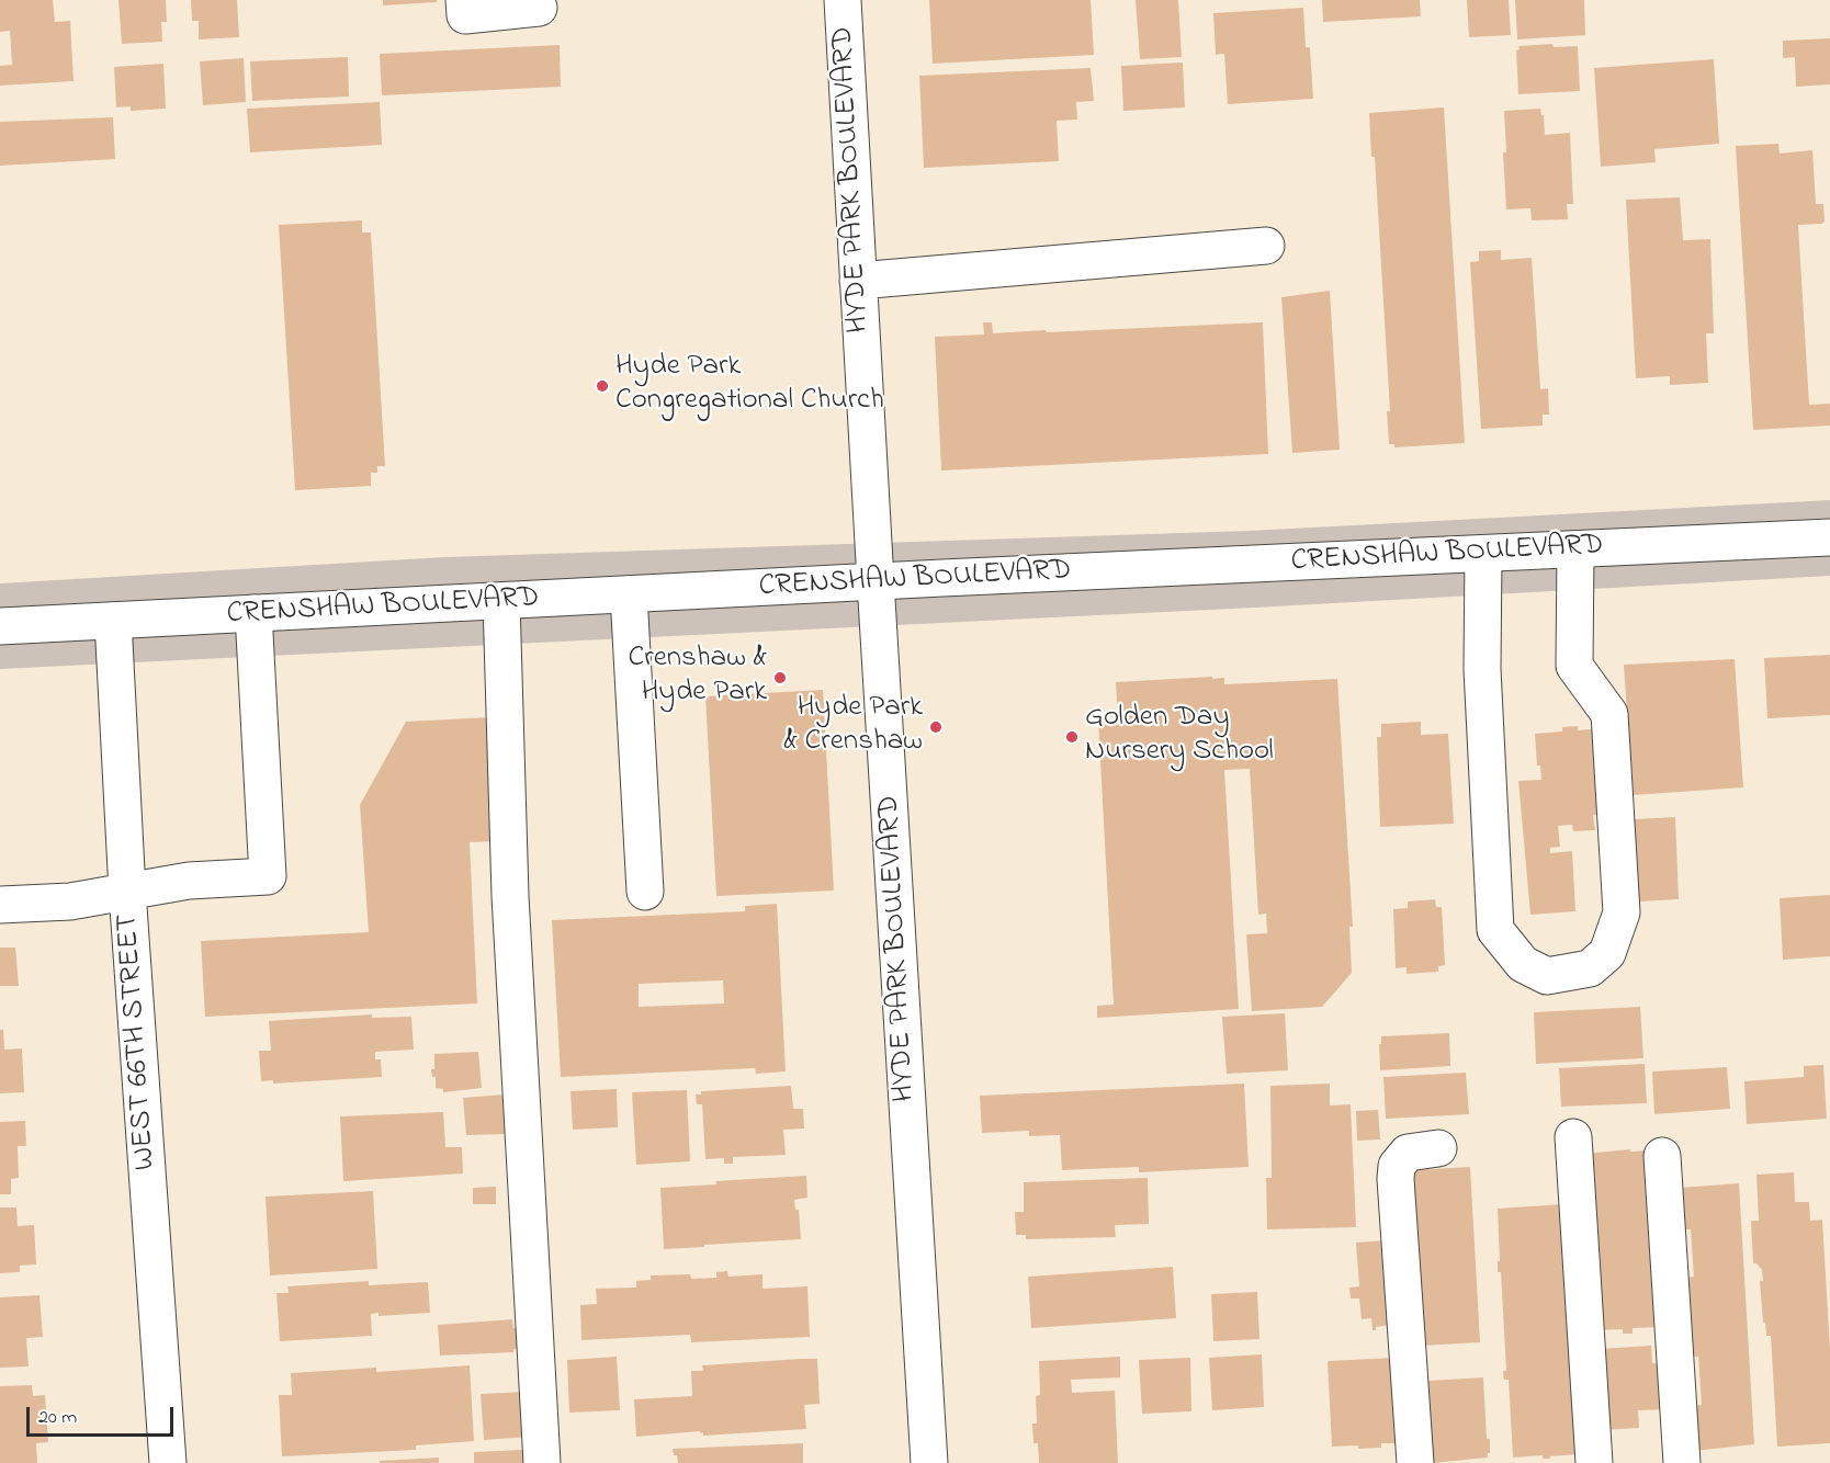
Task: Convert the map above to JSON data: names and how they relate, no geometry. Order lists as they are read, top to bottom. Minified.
{"streets":{"street":["HYDE PARK BOULEVARD","CRENSHAW BOULEVARD","WEST 66TH STREET"]},"crossings":[["HYDE PARK BOULEVARD","CRENSHAW BOULEVARD"],["CRENSHAW BOULEVARD","WEST 66TH STREET"]],"places":["Hyde Park Congregational Church","Crenshaw & Hyde Park","Hyde Park & Crenshaw","Golden Day Nursery School"],"scale_bar":"20 m"}
